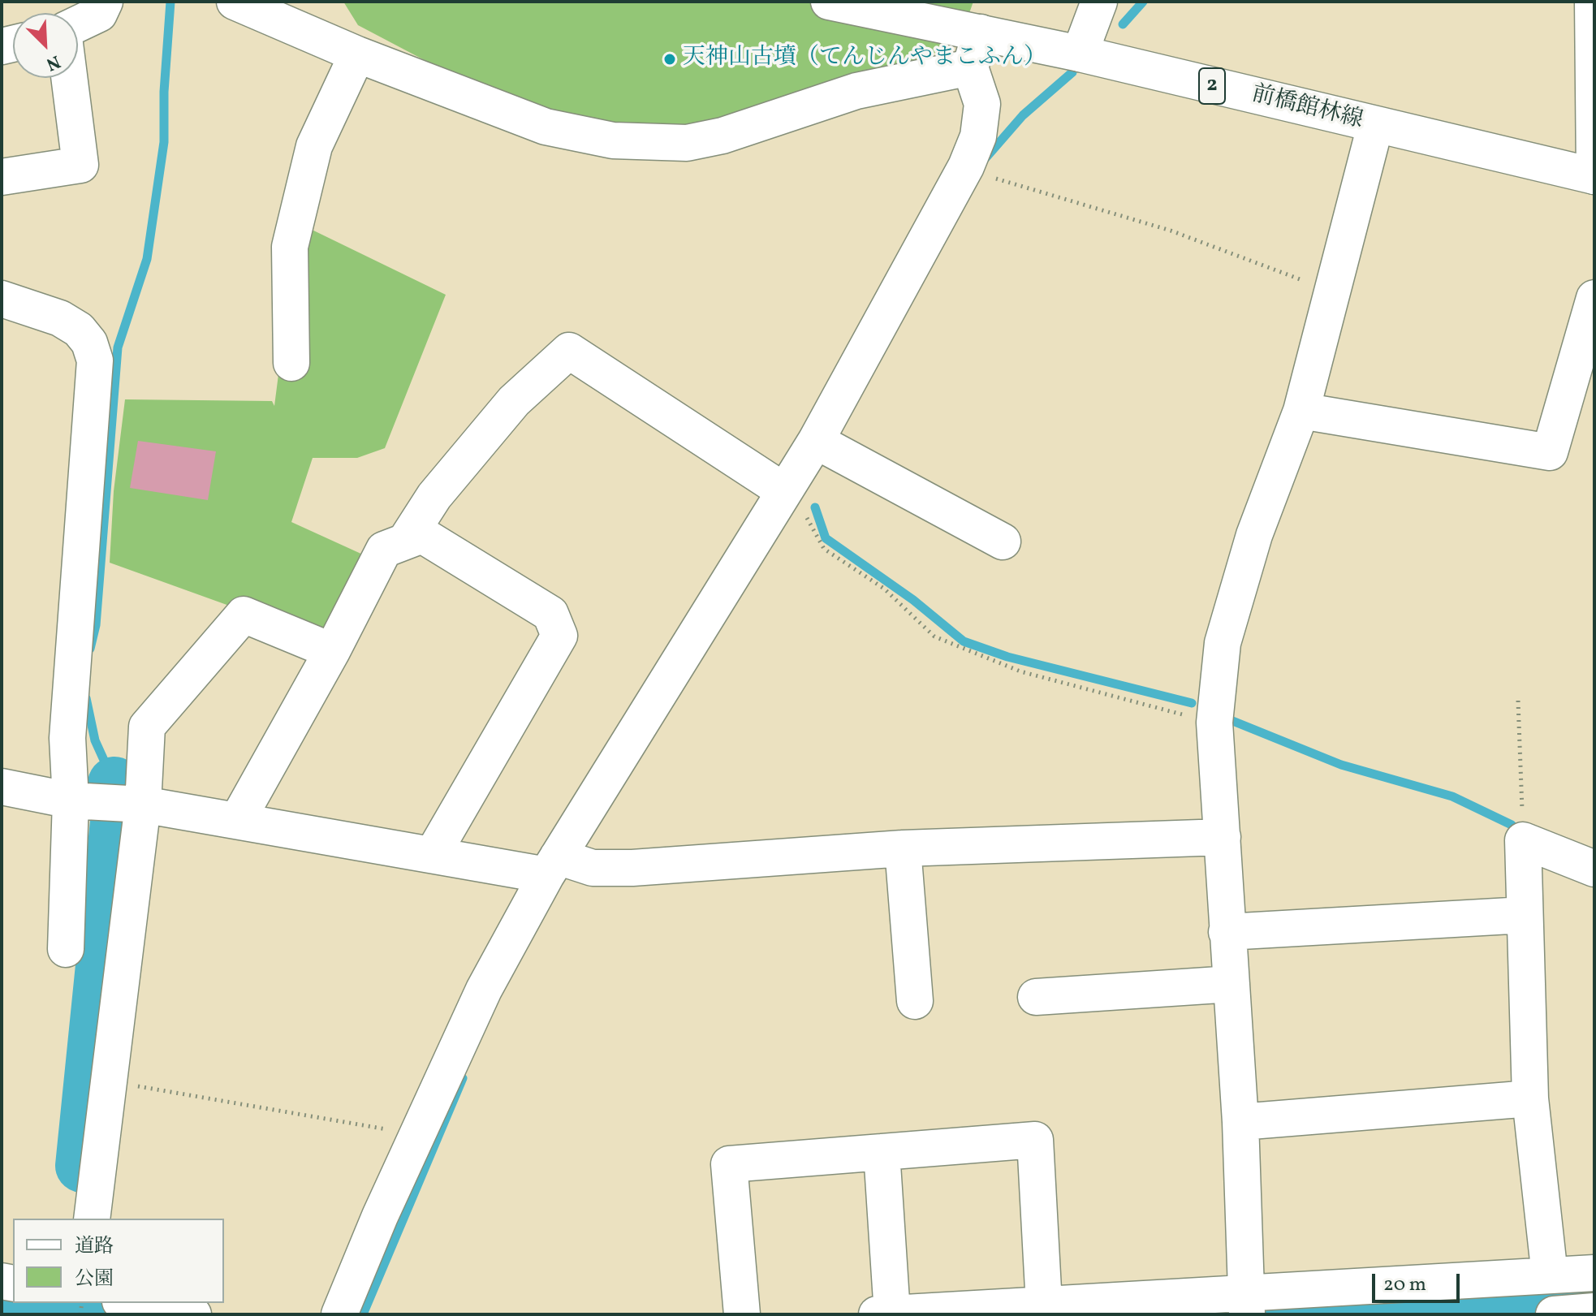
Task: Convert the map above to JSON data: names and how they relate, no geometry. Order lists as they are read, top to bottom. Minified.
{"streets":{"street":["2","前橋館林線"]},"places":["天神山古墳（てんじんやまこふん）"],"legend":["道路","公園"],"scale_bar":"20 m","north":"bottom right"}
